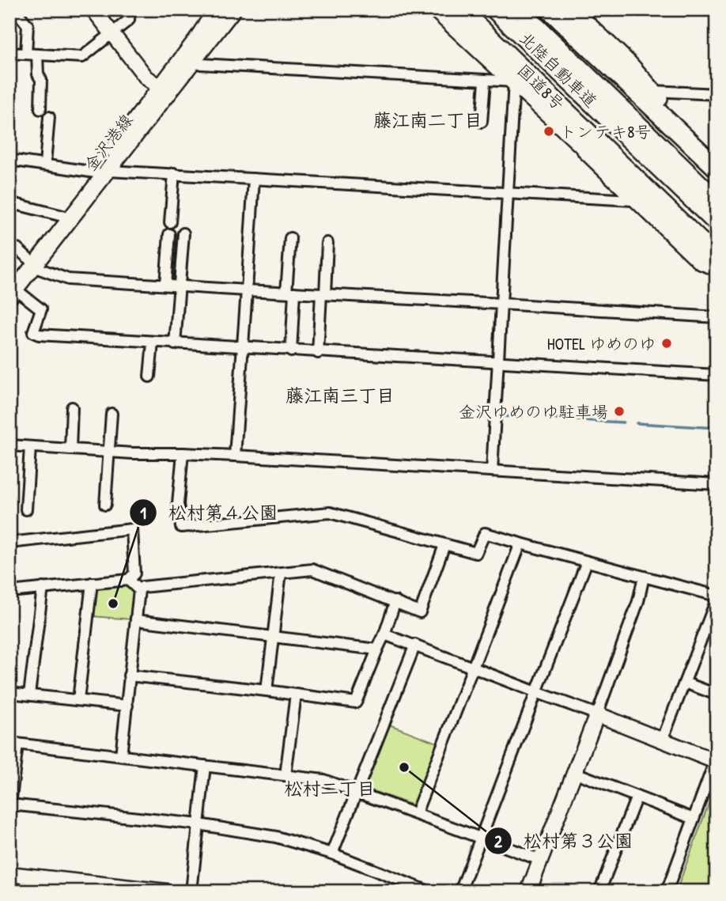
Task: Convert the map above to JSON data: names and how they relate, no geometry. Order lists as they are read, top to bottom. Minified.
{"streets":{"highway":["北陸自動車道","国道8号"],"main road":["金沢港線"]},"districts":["藤江南二丁目","藤江南三丁目","松村二丁目"],"places":["トンテキ8号","HOTEL ゆめのゆ","金沢ゆめのゆ駐車場","松村第４公園","松村第３公園"]}
